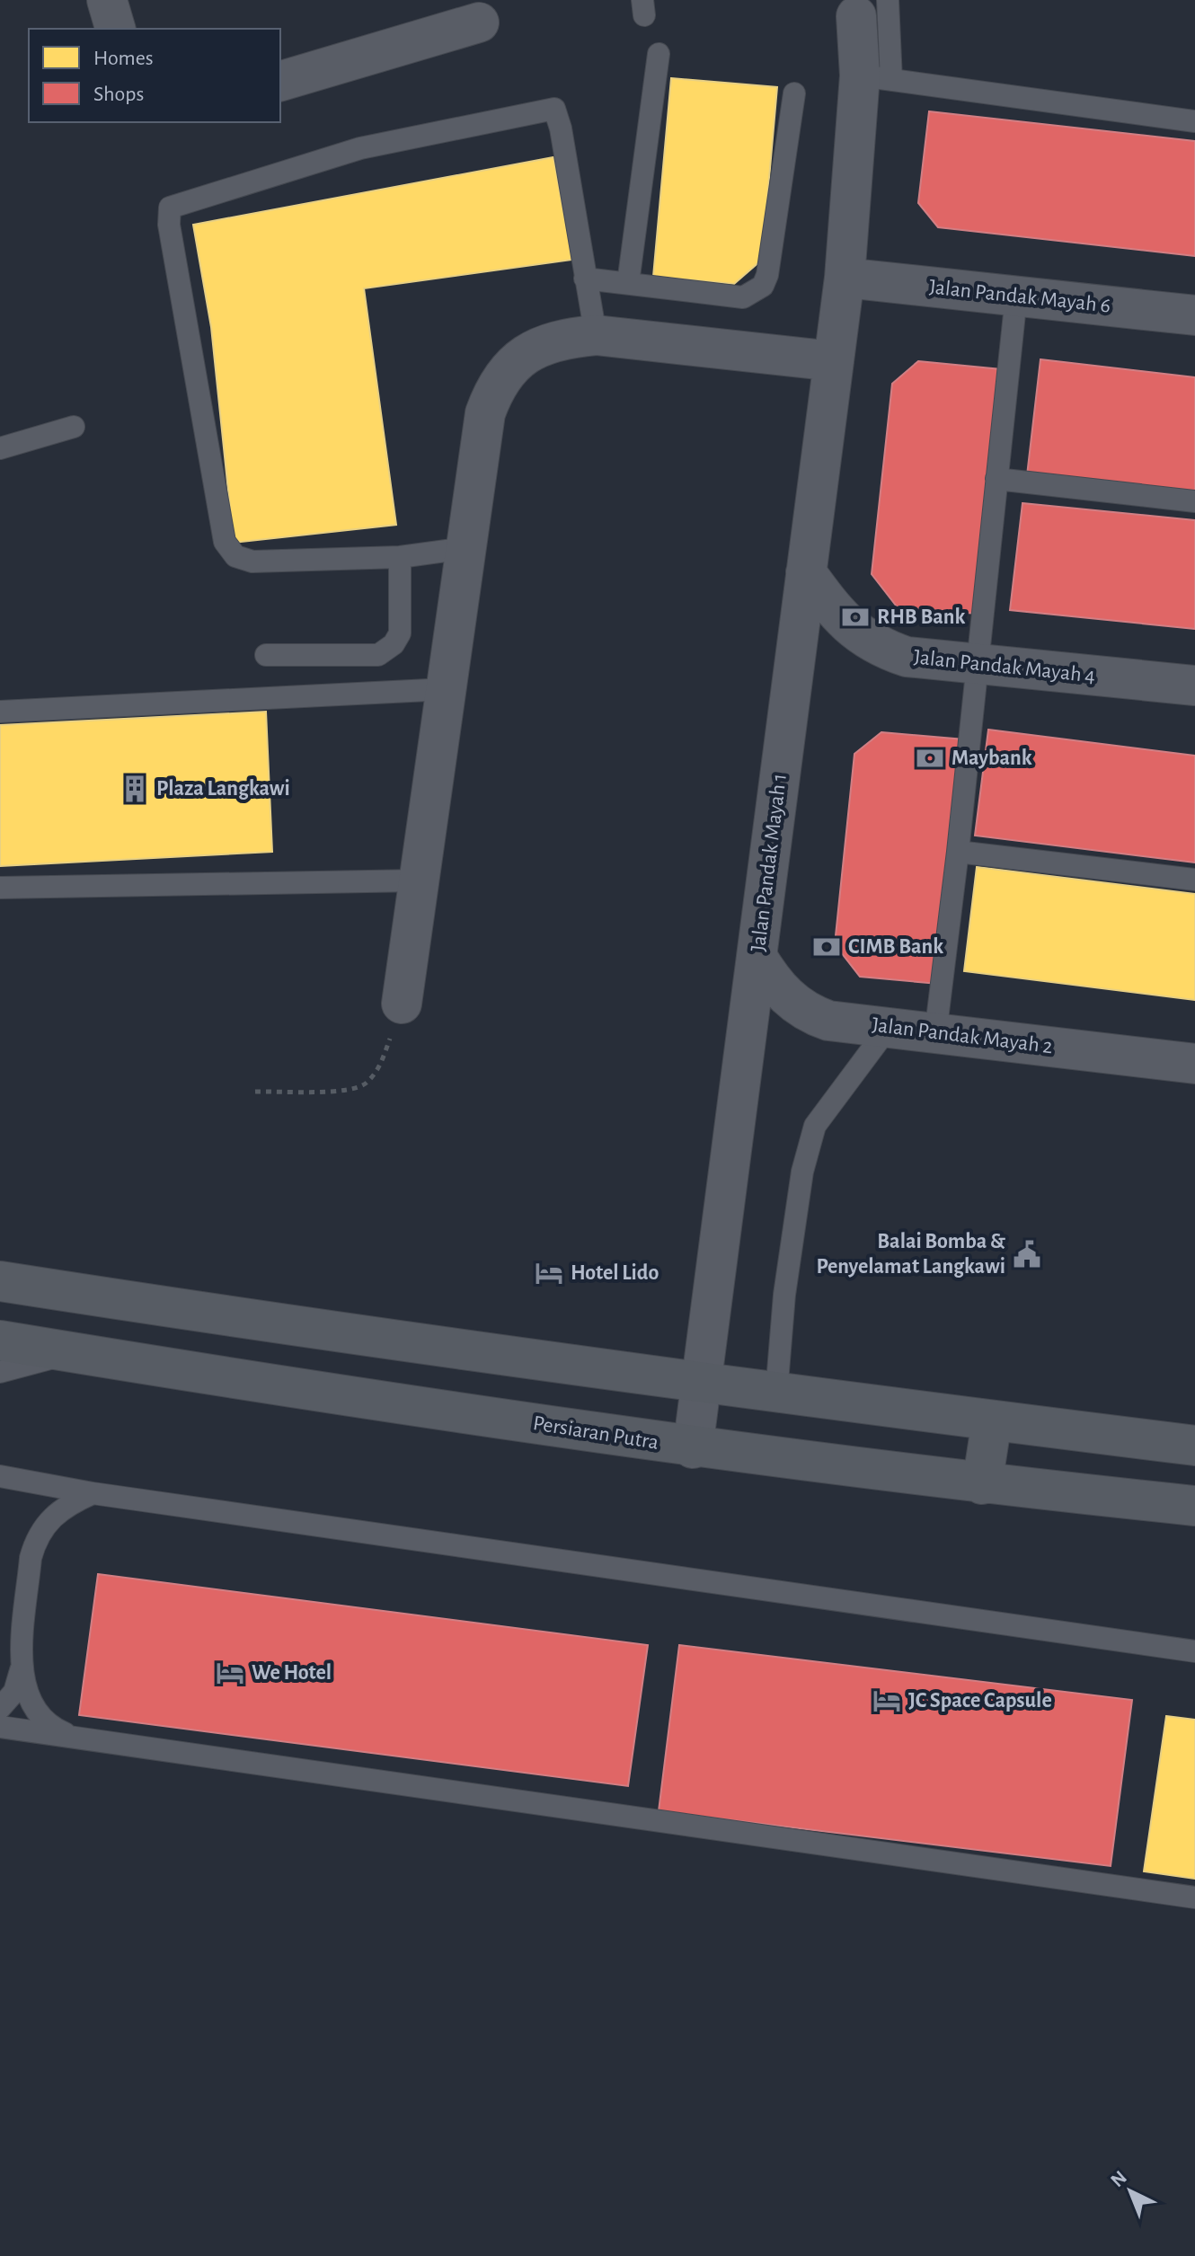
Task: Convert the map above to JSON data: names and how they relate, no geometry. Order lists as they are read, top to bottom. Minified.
{"streets":{"main road":["Persiaran Putra"],"street":["Jalan Pandak Mayah 6","Jalan Pandak Mayah 4","Jalan Pandak Mayah 1","Jalan Pandak Mayah 2"]},"crossings":[["Jalan Pandak Mayah 6","Jalan Pandak Mayah 1"],["Jalan Pandak Mayah 4","Jalan Pandak Mayah 1"],["Jalan Pandak Mayah 1","Jalan Pandak Mayah 2"],["Jalan Pandak Mayah 1","Persiaran Putra"]],"places":{"bank":["RHB Bank","Maybank","CIMB Bank"],"building":["Plaza Langkawi"],"public building":["Balai Bomba & Penyelamat Langkawi"],"hotel":["Hotel Lido","We Hotel","JC Space Capsule"]},"legend":["Homes","Shops"],"north":"top left"}
